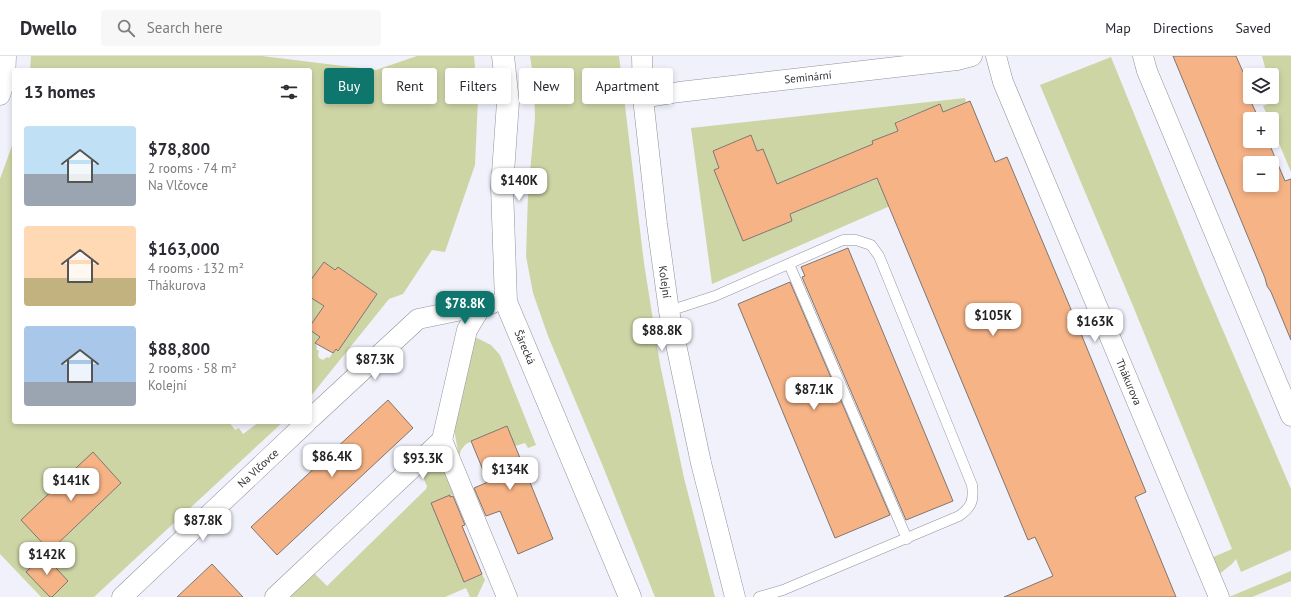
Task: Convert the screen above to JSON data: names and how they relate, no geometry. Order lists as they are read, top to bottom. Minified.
{"streets":{"street":["Seminární","Kolejní","Šárecká","Thákurova","Na Vlčovce"]},"page":{"header":"Dwello","search":"Search here","nav":["Map","Directions","Saved"],"map_buttons":["+","−"],"chip":["Buy","Rent","Filters","New","Apartment"],"heading":"13 homes","list":[{"name":"$78,800","note":"2 rooms · 74 m² · Na Vlčovce"},{"name":"$163,000","note":"4 rooms · 132 m² · Thákurova"},{"name":"$88,800","note":"2 rooms · 58 m² · Kolejní"}],"price":["$140K","$78.8K","$105K","$163K","$88.8K","$87.3K","$87.1K","$86.4K","$93.3K","$134K","$141K","$87.8K","$142K"]}}
